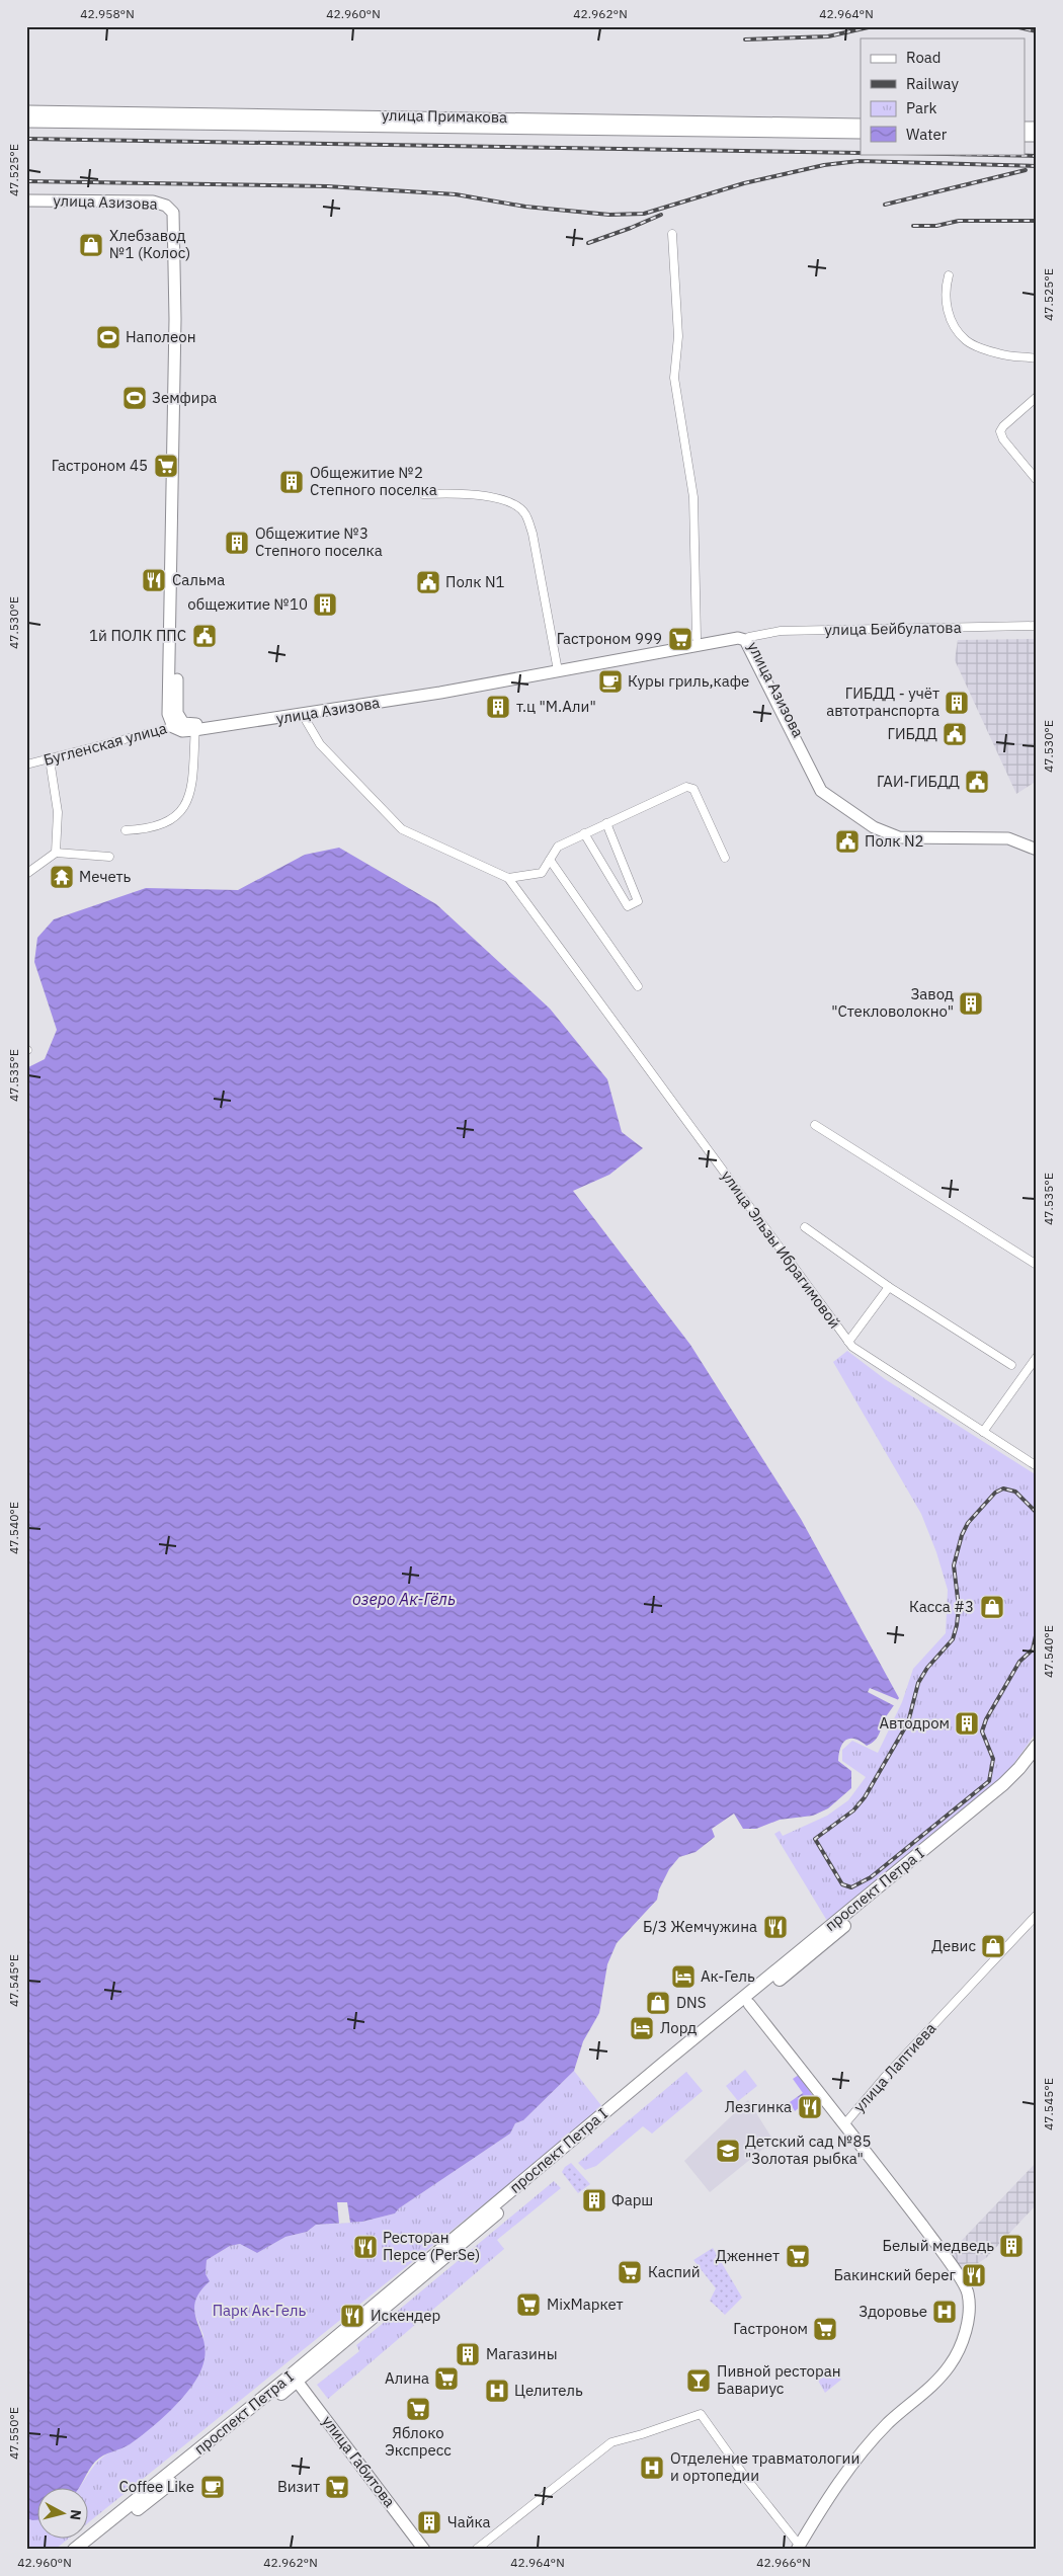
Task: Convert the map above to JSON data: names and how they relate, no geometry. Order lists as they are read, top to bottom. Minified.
{"streets":{"main road":["улица Примакова","улица Азизова","проспект Петра I","улица Лаптиева","улица Габитова"],"street":["улица Бейбулатова","Бугленская улица","улица Эльзы Ибрагимовой"]},"crossings":[["улица Азизова","улица Бейбулатова"],["улица Азизова","Бугленская улица"],["проспект Петра I","улица Габитова"]],"water":["озеро Ак-Гёль"],"parks":["Парк Ак-Гель"],"places":{"shop":["Хлебзавод №1 (Колос)","Касса #3","Девис","DNS"],"sports":["Наполеон","Земфира"],"supermarket":["Гастроном 45","Гастроном 999","Дженнет","Каспий","MixМаркет","Гастроном","Алина","Яблоко Экспресс","Визит"],"building":["Общежитие №2 Степного поселка","Общежитие №3 Степного поселка","общежитие №10","ГИБДД - учёт автотранспорта","т.ц \"М.Али\"","Завод \"Стекловолокно\"","Автодром","Фарш","Белый медведь","Магазины","Чайка"],"restaurant":["Сальма","Б/З Жемчужина","Лезгинка","Ресторан Персе (PerSe)","Бакинский берег","Искендер"],"public building":["Полк N1","1й ПОЛК ППС","ГИБДД","ГАИ-ГИБДД","Полк N2"],"cafe":["Куры гриль,кафе","Coffee Like"],"temple":["Мечеть"],"hotel":["Ак-Гель","Лорд"],"school or university":["Детский сад №85 \"Золотая рыбка\""],"hospital":["Здоровье","Целитель","Отделение травматологии и ортопедии"],"bar":["Пивной ресторан Бавариус"]},"legend":["Road","Railway","Park","Water"],"north":"right","coordinates":["42.958°N","42.960°N","42.962°N","42.964°N","47.525°E","47.530°E","47.535°E","47.540°E","47.545°E","47.550°E","42.966°N"]}
